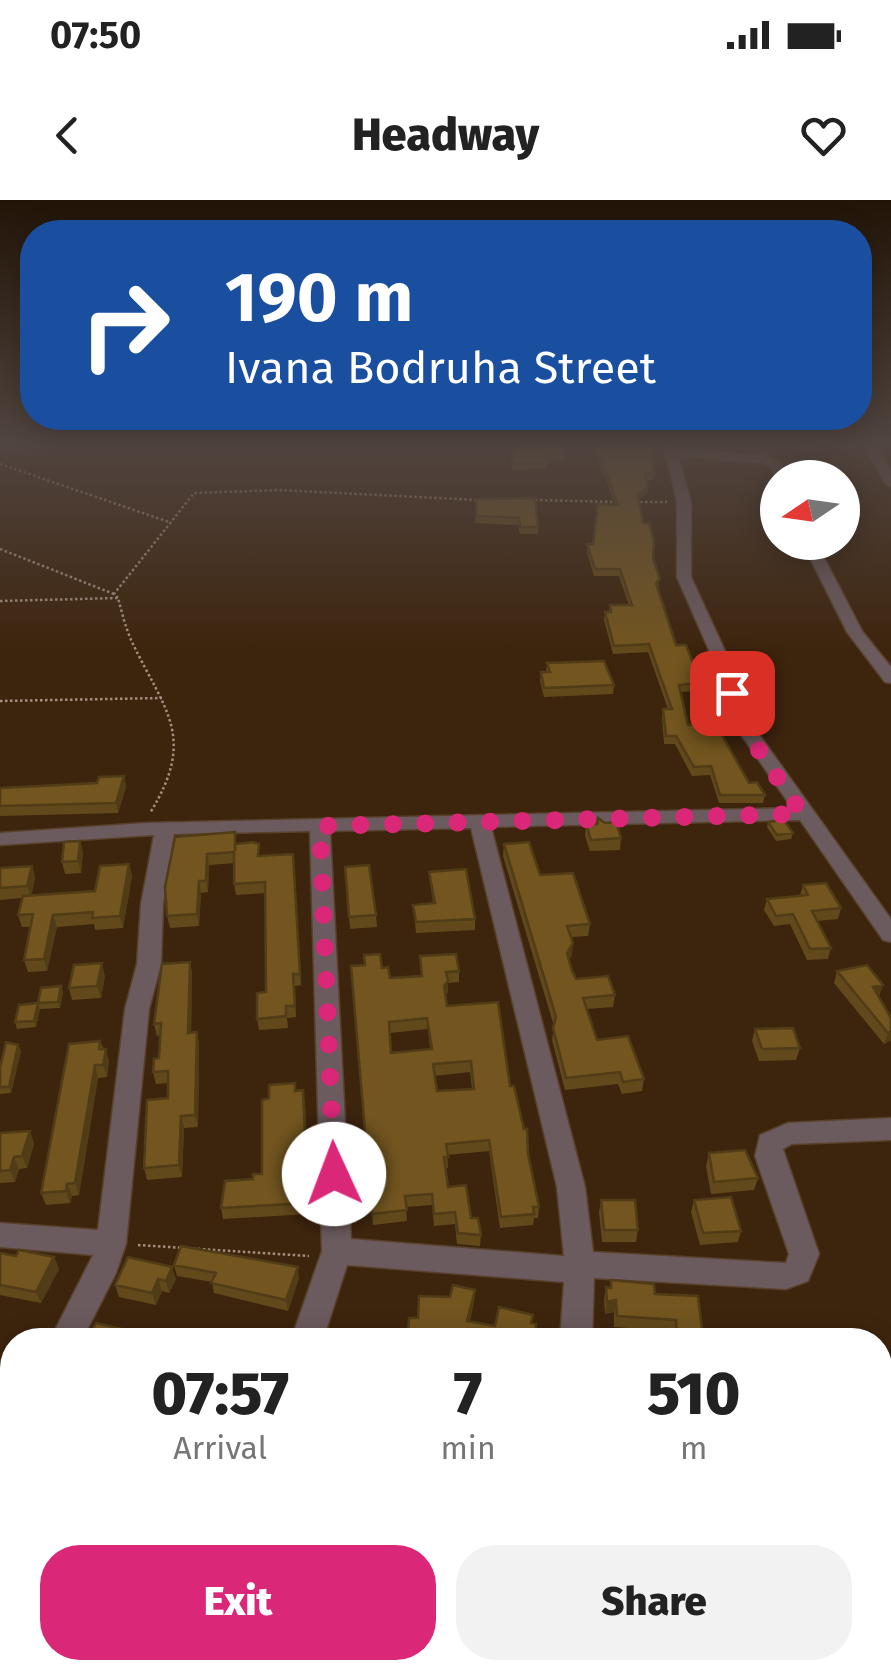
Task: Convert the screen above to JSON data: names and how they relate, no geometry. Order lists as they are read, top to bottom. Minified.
{"north":"left","page":{"status":"07:50","header":"Headway","turn":["190 m","Ivana Bodruha Street"],"eta":["07:57","Arrival","7","min","510","m"],"buttons":["Exit","Share"]}}
